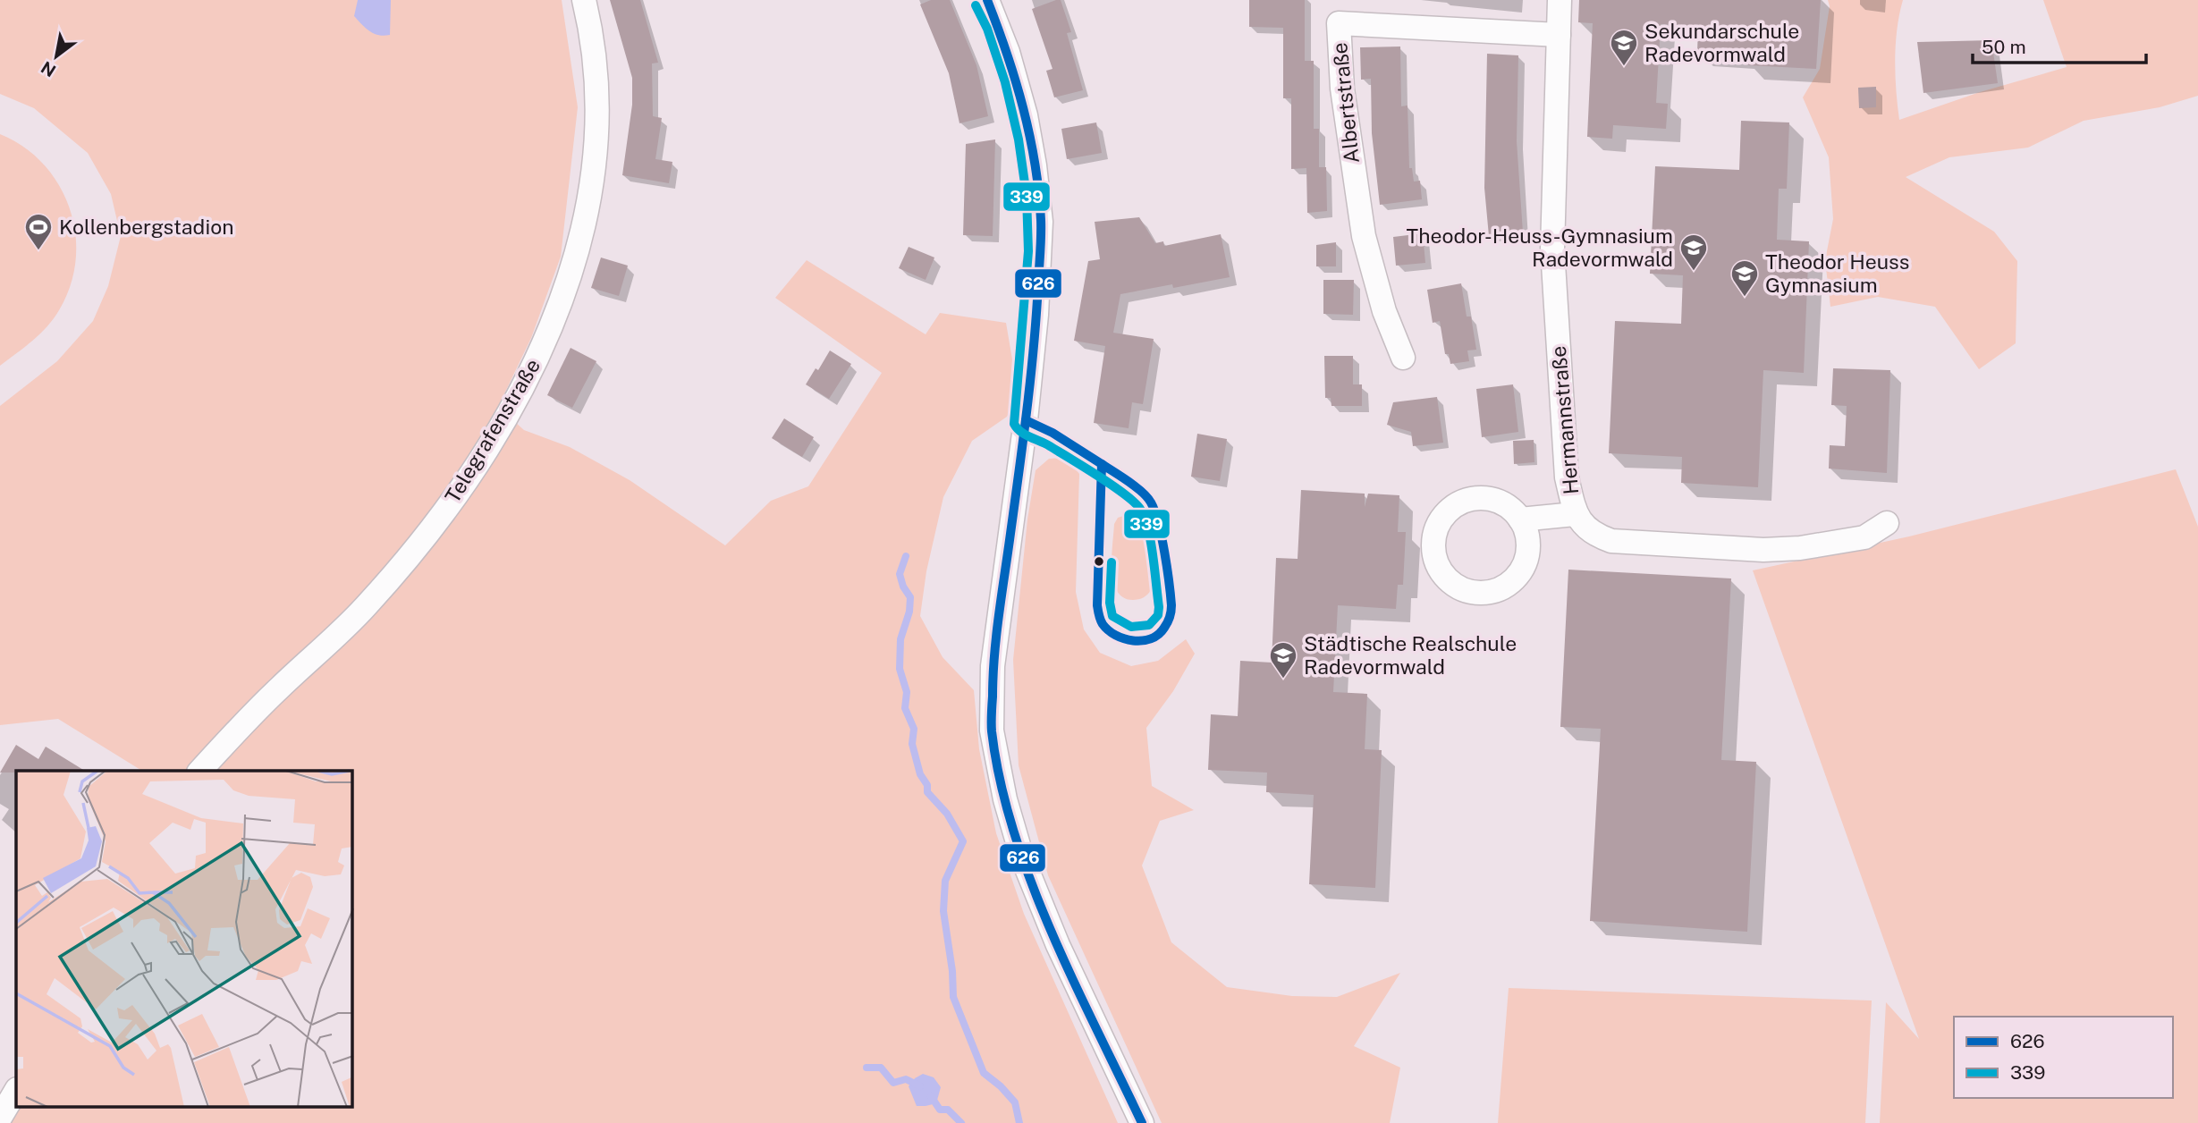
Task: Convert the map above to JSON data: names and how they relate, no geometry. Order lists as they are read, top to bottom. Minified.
{"streets":{"street":["Albertstraße","Hermannstraße","Telegrafenstraße"]},"crossings":[["Albertstraße","Hermannstraße"]],"places":{"school or university":["Sekundarschule Radevormwald","Theodor-Heuss-Gymnasium Radevormwald","Theodor Heuss Gymnasium","Städtische Realschule Radevormwald"],"sports":["Kollenbergstadion"]},"lines":["transit line 626","transit line 339"],"legend":["626","339"],"scale_bar":"50 m","north":"bottom left"}
